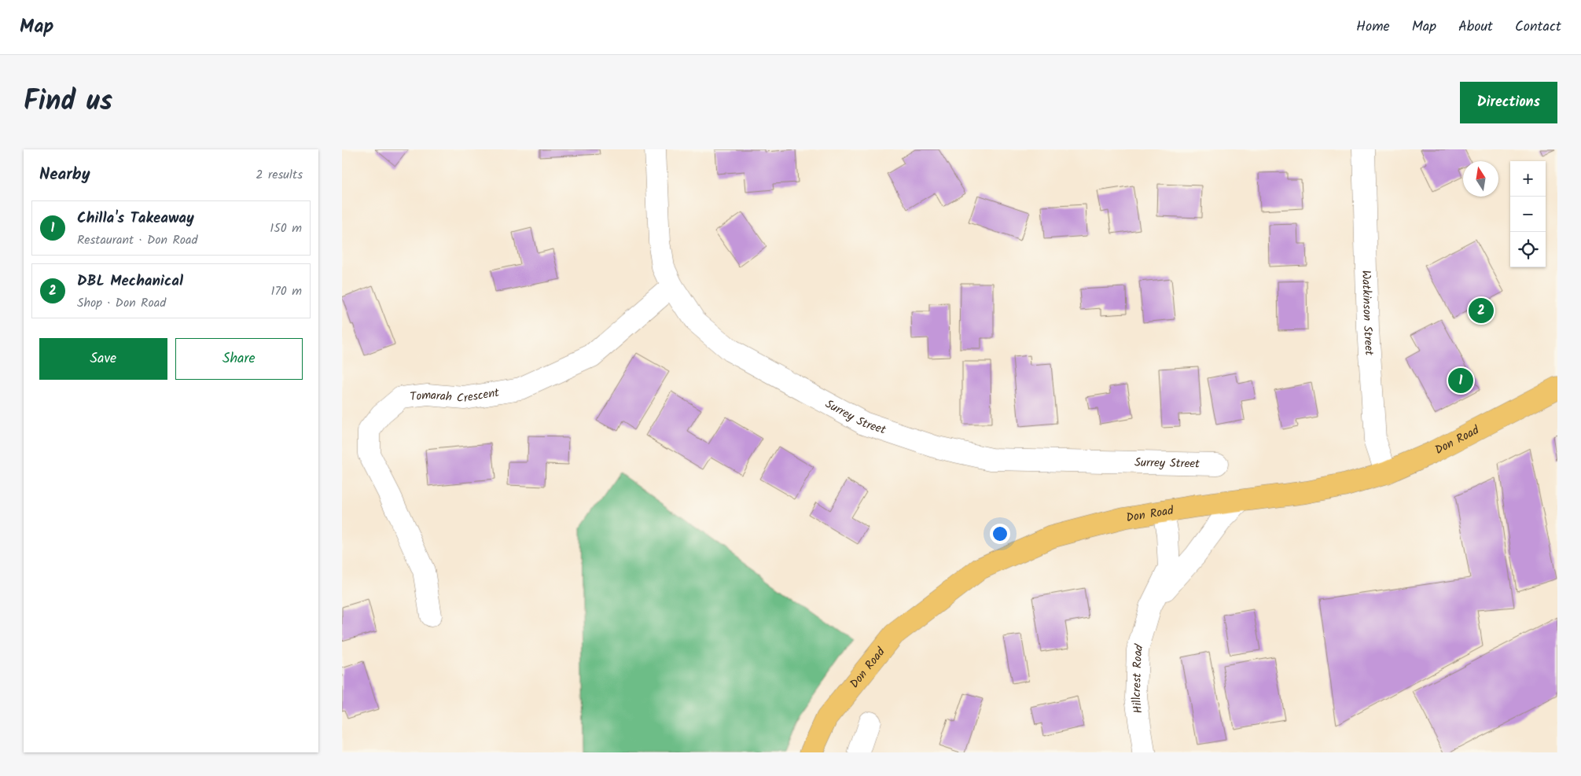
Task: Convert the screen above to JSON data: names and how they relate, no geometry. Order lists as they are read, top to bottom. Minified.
{"streets":{"main road":["Don Road"],"street":["Watkinson Street","Tomarah Crescent","Surrey Street","Hillcrest Road"]},"crossings":[["Watkinson Street","Don Road"],["Tomarah Crescent","Surrey Street"],["Don Road","Hillcrest Road"]],"north":"top","page":{"header":"Map","nav":["Home","Map","About","Contact"],"title":"Find us","buttons":["Directions",["Save","Share"]],"heading":["Nearby","2 results"],"map_buttons":["+","−"],"list":[{"mark":"1","name":"Chilla's Takeaway","note":"Restaurant · Don Road","value":"150 m"},{"mark":"2","name":"DBL Mechanical","note":"Shop · Don Road","value":"170 m"}],"pins":["2","1"]}}
